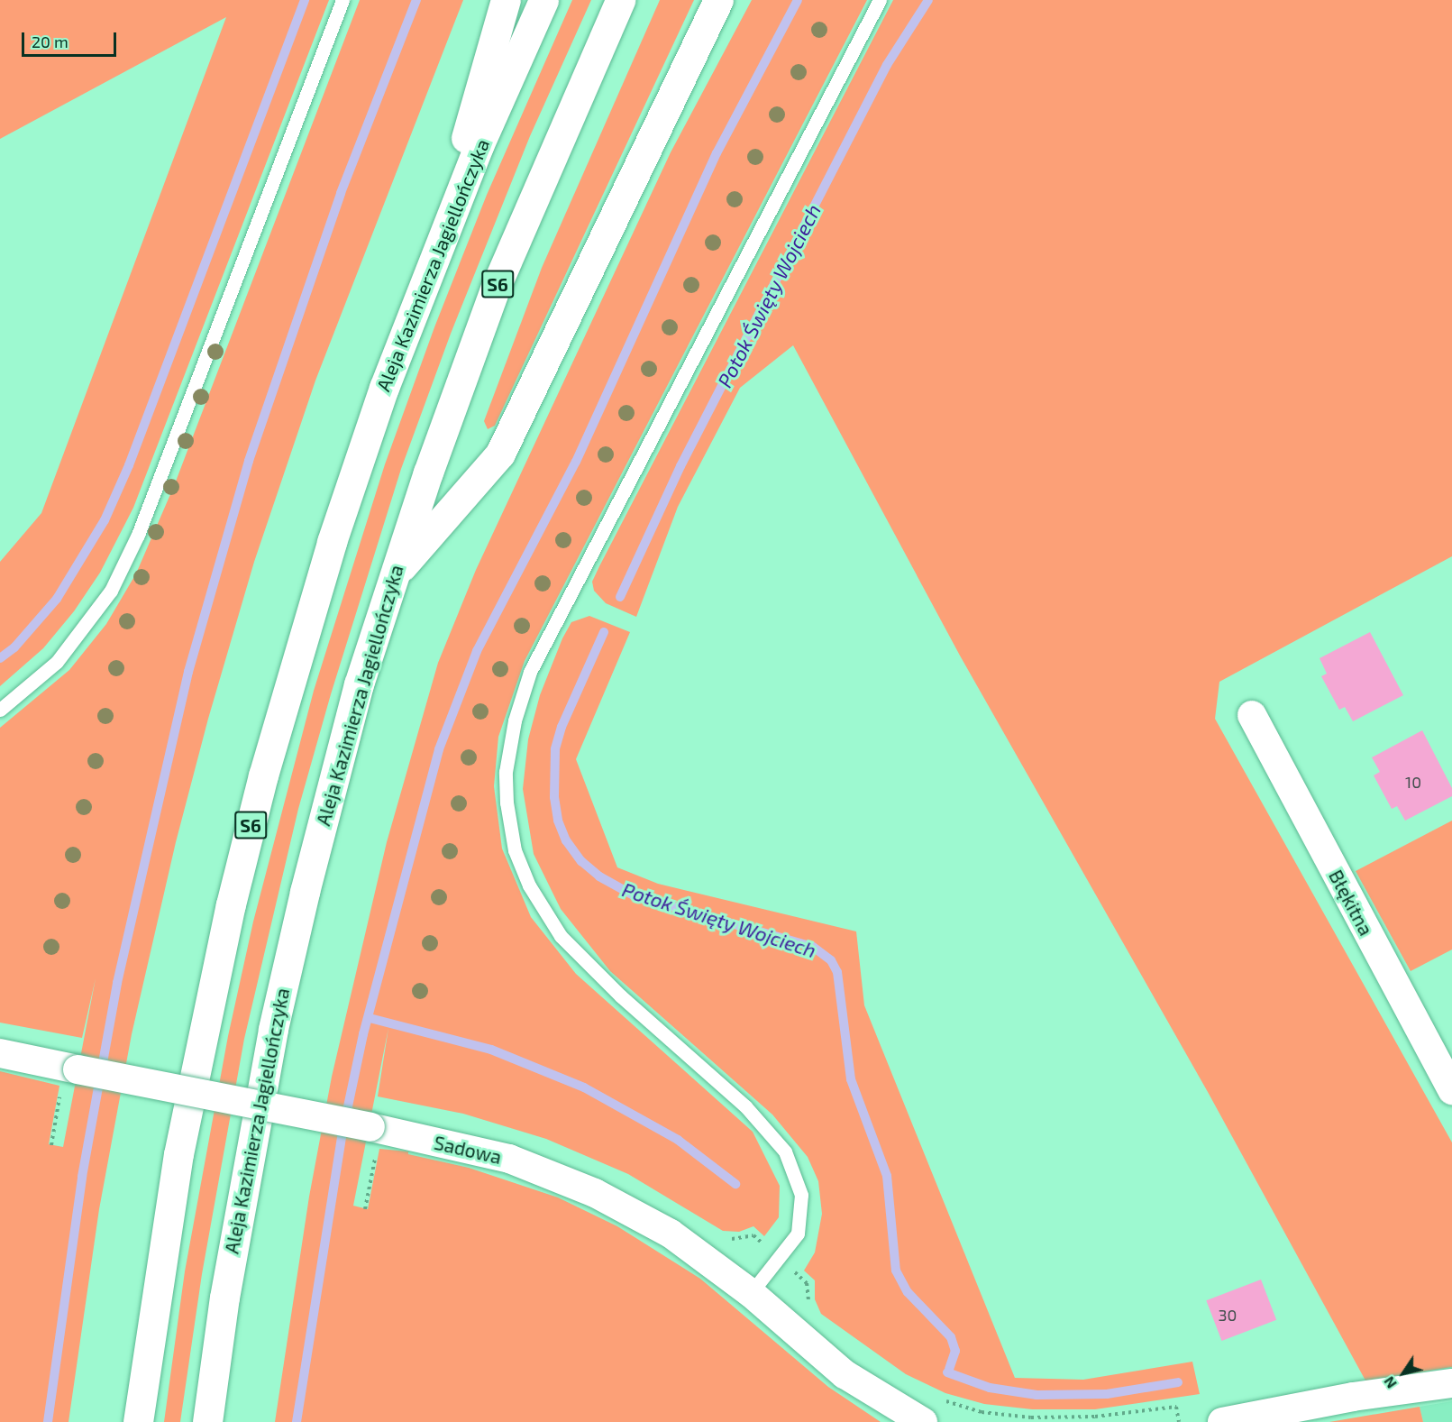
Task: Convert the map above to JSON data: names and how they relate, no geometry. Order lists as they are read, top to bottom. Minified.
{"streets":{"highway":["Aleja Kazimierza Jagiellończyka","S6"],"street":["Błękitna","Sadowa"]},"water":["Potok Święty Wojciech"],"house_numbers":["10","30"],"scale_bar":"20 m","north":"bottom left"}
